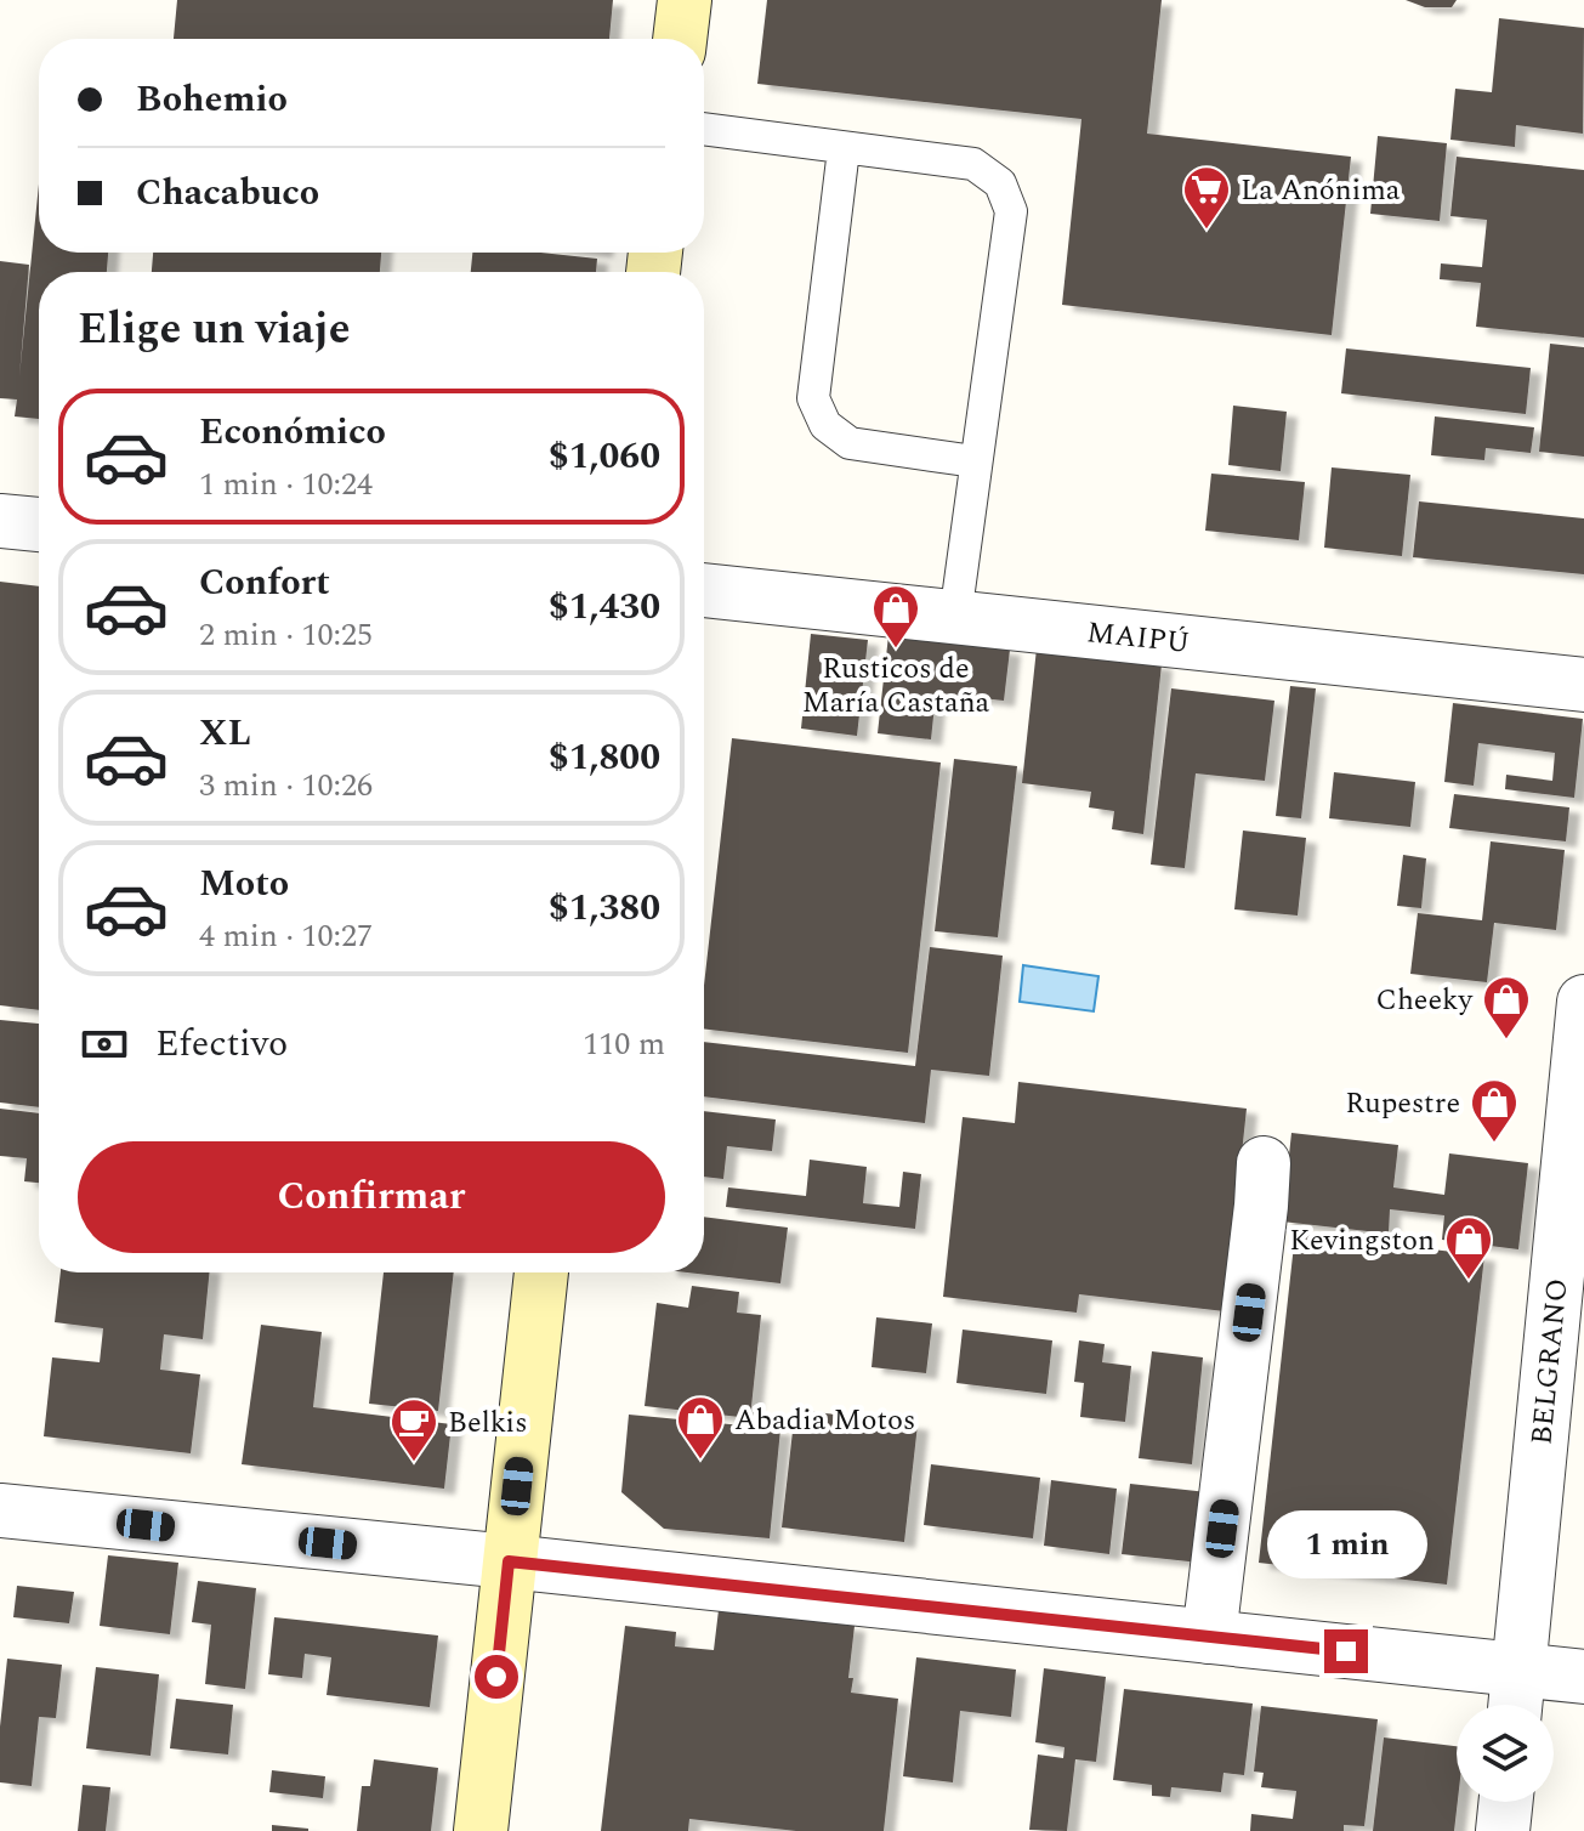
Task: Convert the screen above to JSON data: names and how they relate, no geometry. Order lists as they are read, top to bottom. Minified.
{"streets":{"street":["MAIPÚ","BELGRANO"]},"places":{"supermarket":["La Anónima"],"shop":["Rusticos de María Castaña","Cheeky","Rupestre","Kevingston","Abadia Motos"],"cafe":["Belkis"]},"page":{"banner":["Bohemio","Chacabuco"],"heading":"Elige un viaje","list":[{"name":"Económico","note":"1 min · 10:24","value":"$1,060"},{"name":"Confort","note":"2 min · 10:25","value":"$1,430"},{"name":"XL","note":"3 min · 10:26","value":"$1,800"},{"name":"Moto","note":"4 min · 10:27","value":"$1,380"}],"pay":["Efectivo","110 m"],"buttons":"Confirmar","bubble":"1 min"}}
